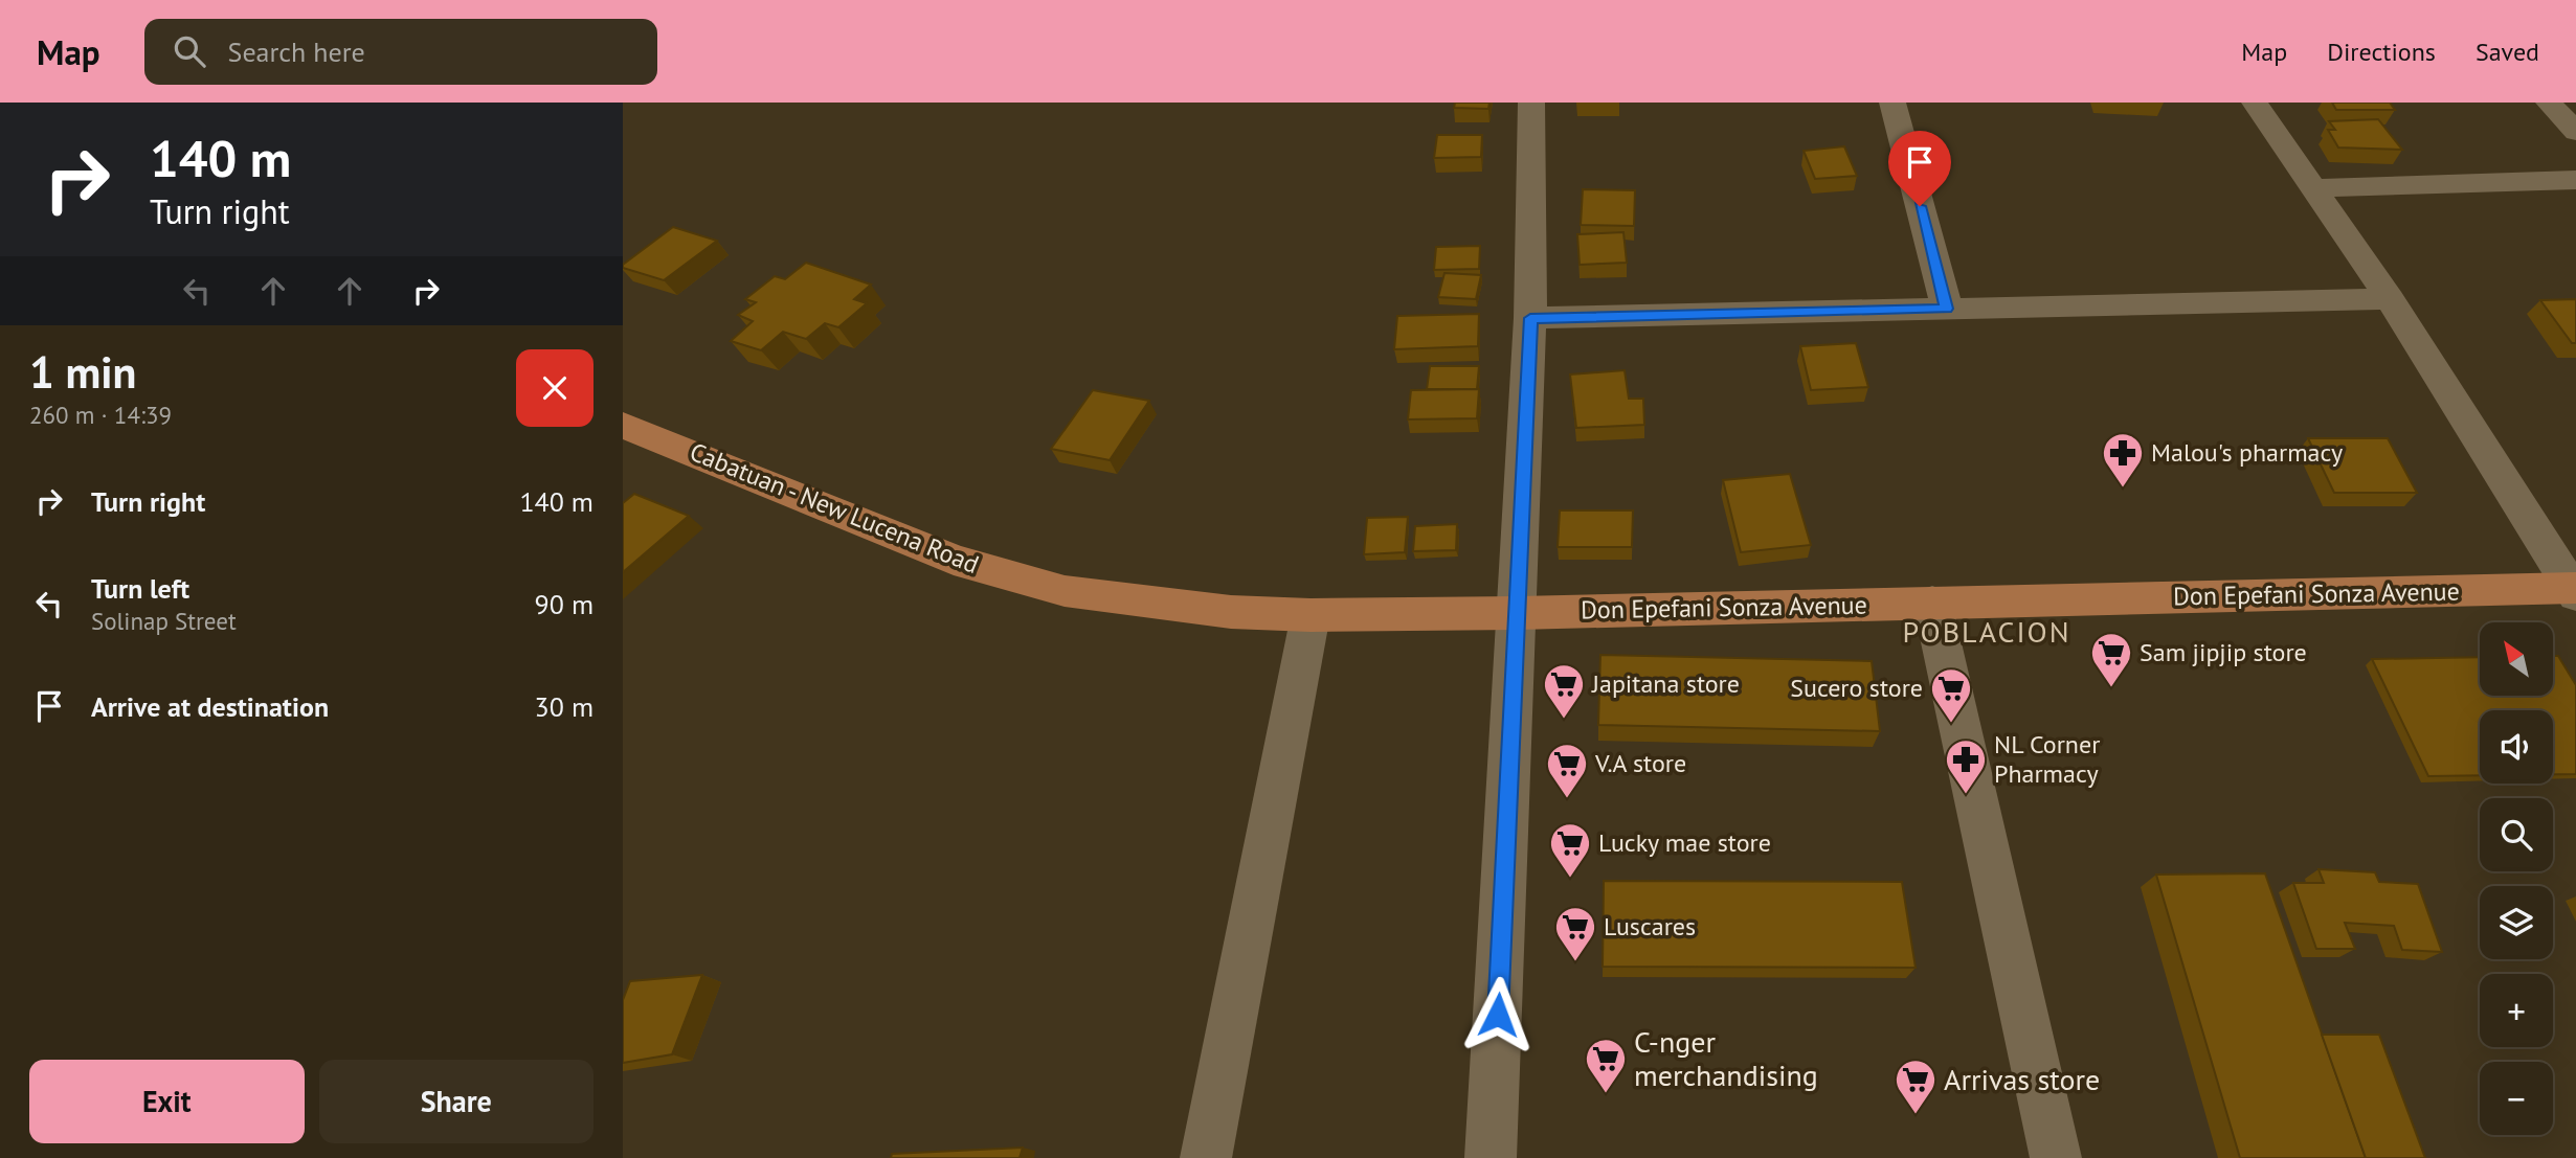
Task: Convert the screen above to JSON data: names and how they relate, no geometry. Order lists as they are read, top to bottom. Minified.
{"streets":{"main road":["Cabatuan - New Lucena Road","Don Epefani Sonza Avenue"]},"crossings":[["Cabatuan - New Lucena Road","Don Epefani Sonza Avenue"]],"districts":["POBLACION"],"places":{"pharmacy":["Malou's pharmacy","NL Corner Pharmacy"],"supermarket":["Sam jipjip store","Japitana store","Sucero store","V.A store","Lucky mae store","Luscares","C-nger merchandising","Arrivas store"]},"north":"top left","page":{"header":"Map","search":"Search here","nav":["Map","Directions","Saved"],"turn":["140 m","Turn right"],"heading":["1 min","260 m · 14:39"],"list":[{"name":"Turn right","value":"140 m"},{"name":"Turn left","note":"Solinap Street","value":"90 m"},{"name":"Arrive at destination","value":"30 m"}],"map_buttons":["+","−"],"buttons":["Exit","Share"]}}
